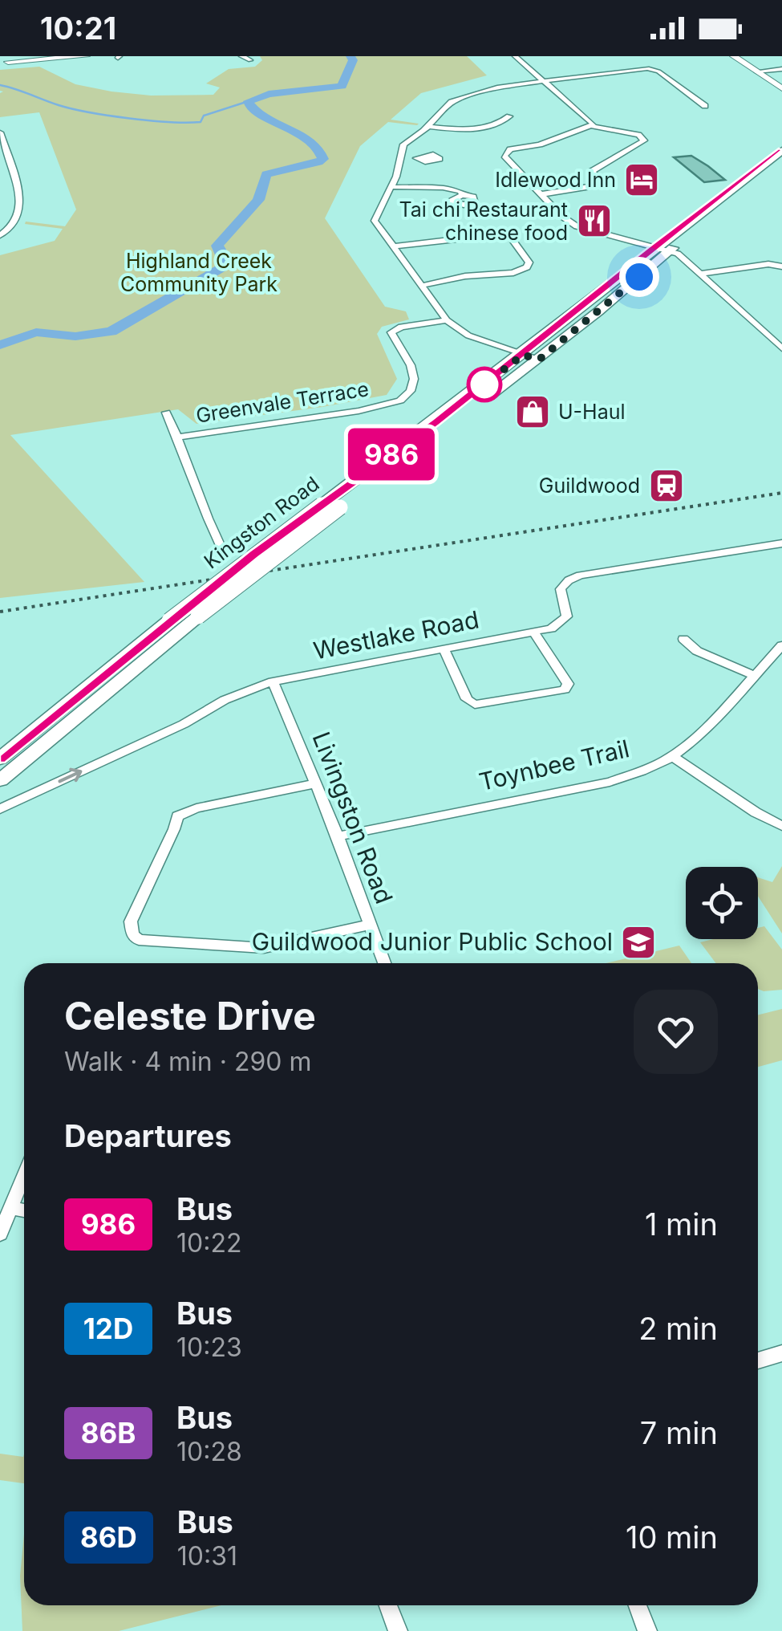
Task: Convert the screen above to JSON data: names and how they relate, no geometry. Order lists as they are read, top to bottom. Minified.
{"streets":{"main road":["Kingston Road"],"street":["Greenvale Terrace","Westlake Road","Toynbee Trail","Livingston Road"]},"crossings":[["Westlake Road","Livingston Road"],["Toynbee Trail","Livingston Road"]],"parks":["Highland Creek Community Park"],"places":{"hotel":["Idlewood Inn"],"restaurant":["Tai chi Restaurant chinese food"],"shop":["U-Haul"],"station":["Guildwood"],"school or university":["Guildwood Junior Public School"]},"lines":["bus line 986"],"page":{"status":"10:21","on_map":"986","heading":[["Celeste Drive","Walk · 4 min · 290 m"],"Departures"],"list":[{"mark":"986","name":"Bus","note":"10:22","value":"1 min"},{"mark":"12D","name":"Bus","note":"10:23","value":"2 min"},{"mark":"86B","name":"Bus","note":"10:28","value":"7 min"},{"mark":"86D","name":"Bus","note":"10:31","value":"10 min"}]}}
